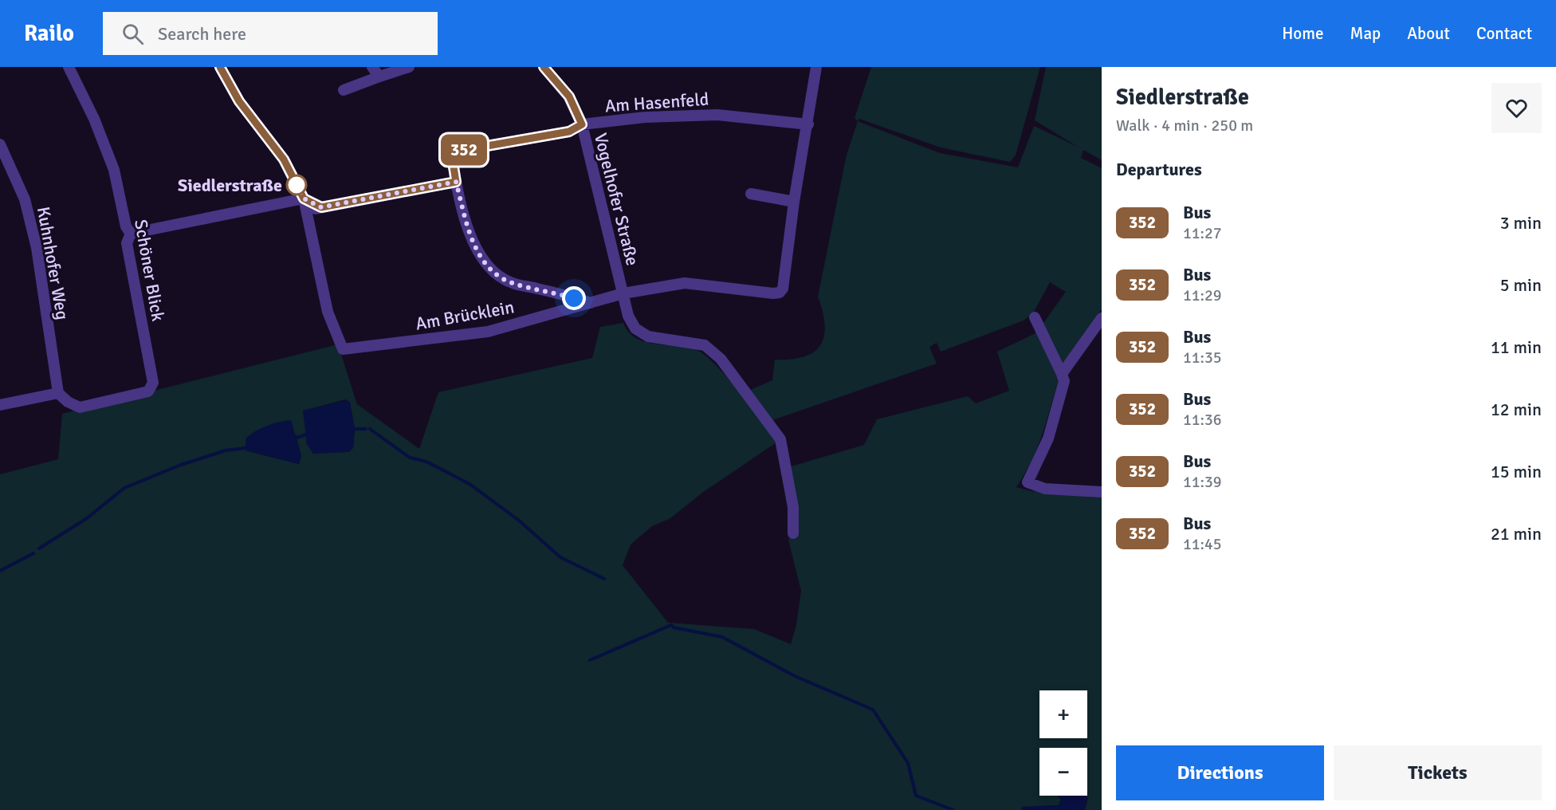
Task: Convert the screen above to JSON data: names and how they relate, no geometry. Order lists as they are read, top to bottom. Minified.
{"streets":{"street":["Am Hasenfeld","Vogelhofer Straße","Kuhnhofer Weg","Schöner Blick","Am Brücklein"]},"crossings":[["Am Hasenfeld","Vogelhofer Straße"],["Vogelhofer Straße","Am Brücklein"],["Kuhnhofer Weg","Schöner Blick"]],"places":["Siedlerstraße"],"lines":["bus line 352"],"page":{"header":"Railo","search":"Search here","nav":["Home","Map","About","Contact"],"on_map":"352","heading":[["Siedlerstraße","Walk · 4 min · 250 m"],"Departures"],"list":[{"mark":"352","name":"Bus","note":"11:27","value":"3 min"},{"mark":"352","name":"Bus","note":"11:29","value":"5 min"},{"mark":"352","name":"Bus","note":"11:35","value":"11 min"},{"mark":"352","name":"Bus","note":"11:36","value":"12 min"},{"mark":"352","name":"Bus","note":"11:39","value":"15 min"},{"mark":"352","name":"Bus","note":"11:45","value":"21 min"}],"map_buttons":["+","−"],"buttons":["Directions","Tickets"]}}
